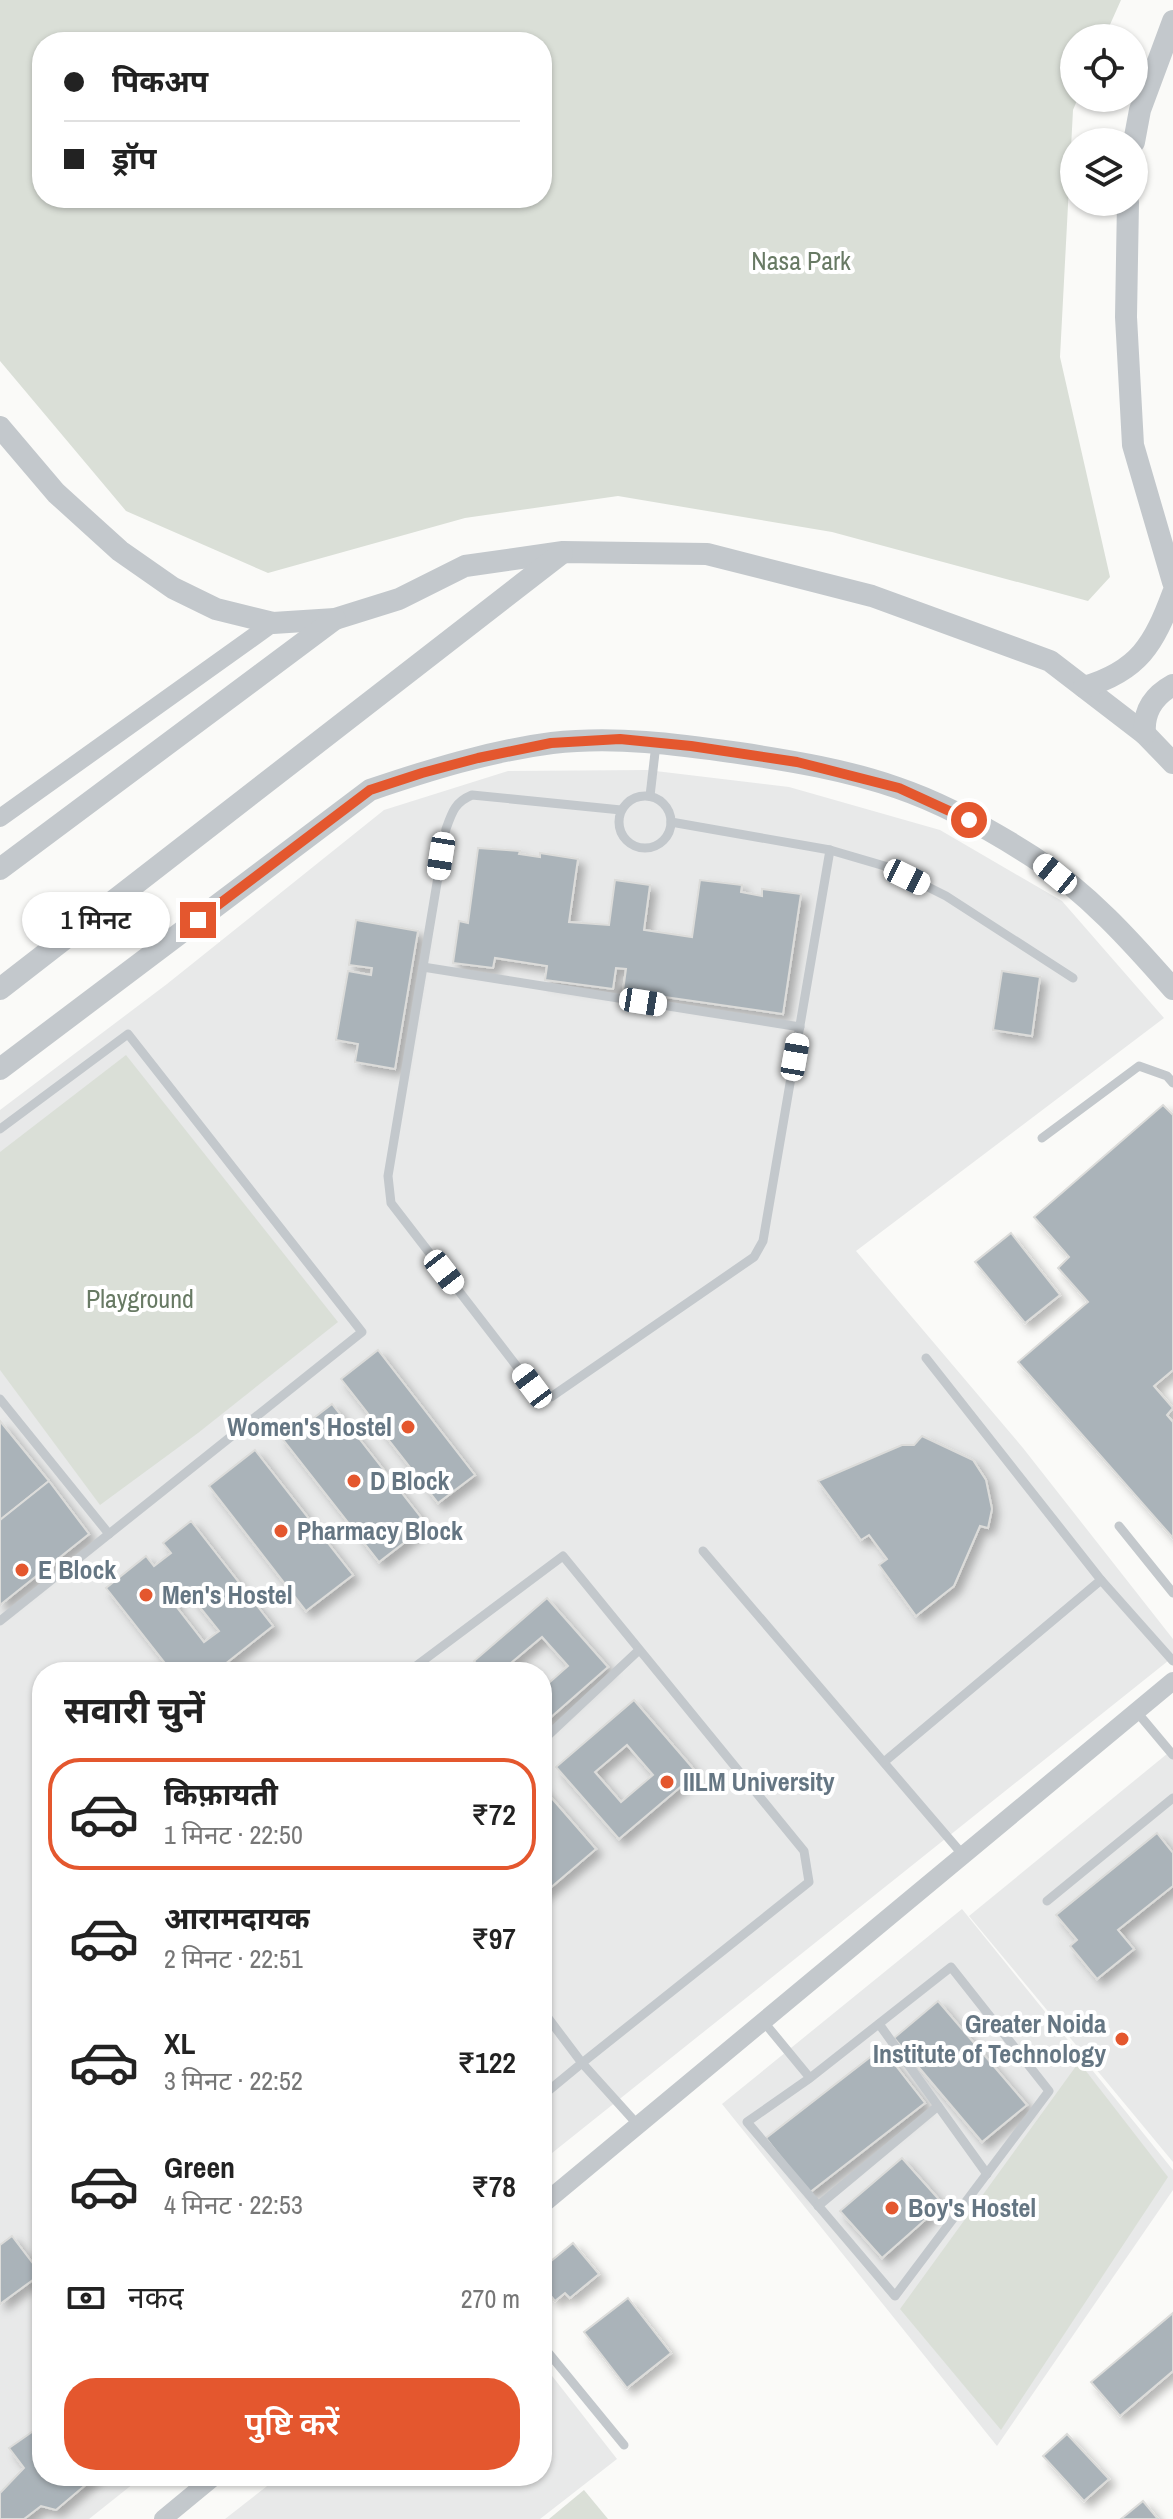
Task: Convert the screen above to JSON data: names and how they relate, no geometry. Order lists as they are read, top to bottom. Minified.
{"parks":["Nasa Park","Playground"],"places":["Women's Hostel","D Block","Pharmacy Block","E Block","Men's Hostel","IILM University","Greater Noida Institute of Technology","Boy's Hostel"],"page":{"banner":["पिकअप","ड्रॉप"],"bubble":"1 मिनट","heading":"सवारी चुनें","list":[{"name":"किफ़ायती","note":"1 मिनट · 22:50","value":"₹72"},{"name":"आरामदायक","note":"2 मिनट · 22:51","value":"₹97"},{"name":"XL","note":"3 मिनट · 22:52","value":"₹122"},{"name":"Green","note":"4 मिनट · 22:53","value":"₹78"}],"pay":["नकद","270 m"],"buttons":"पुष्टि करें"}}
